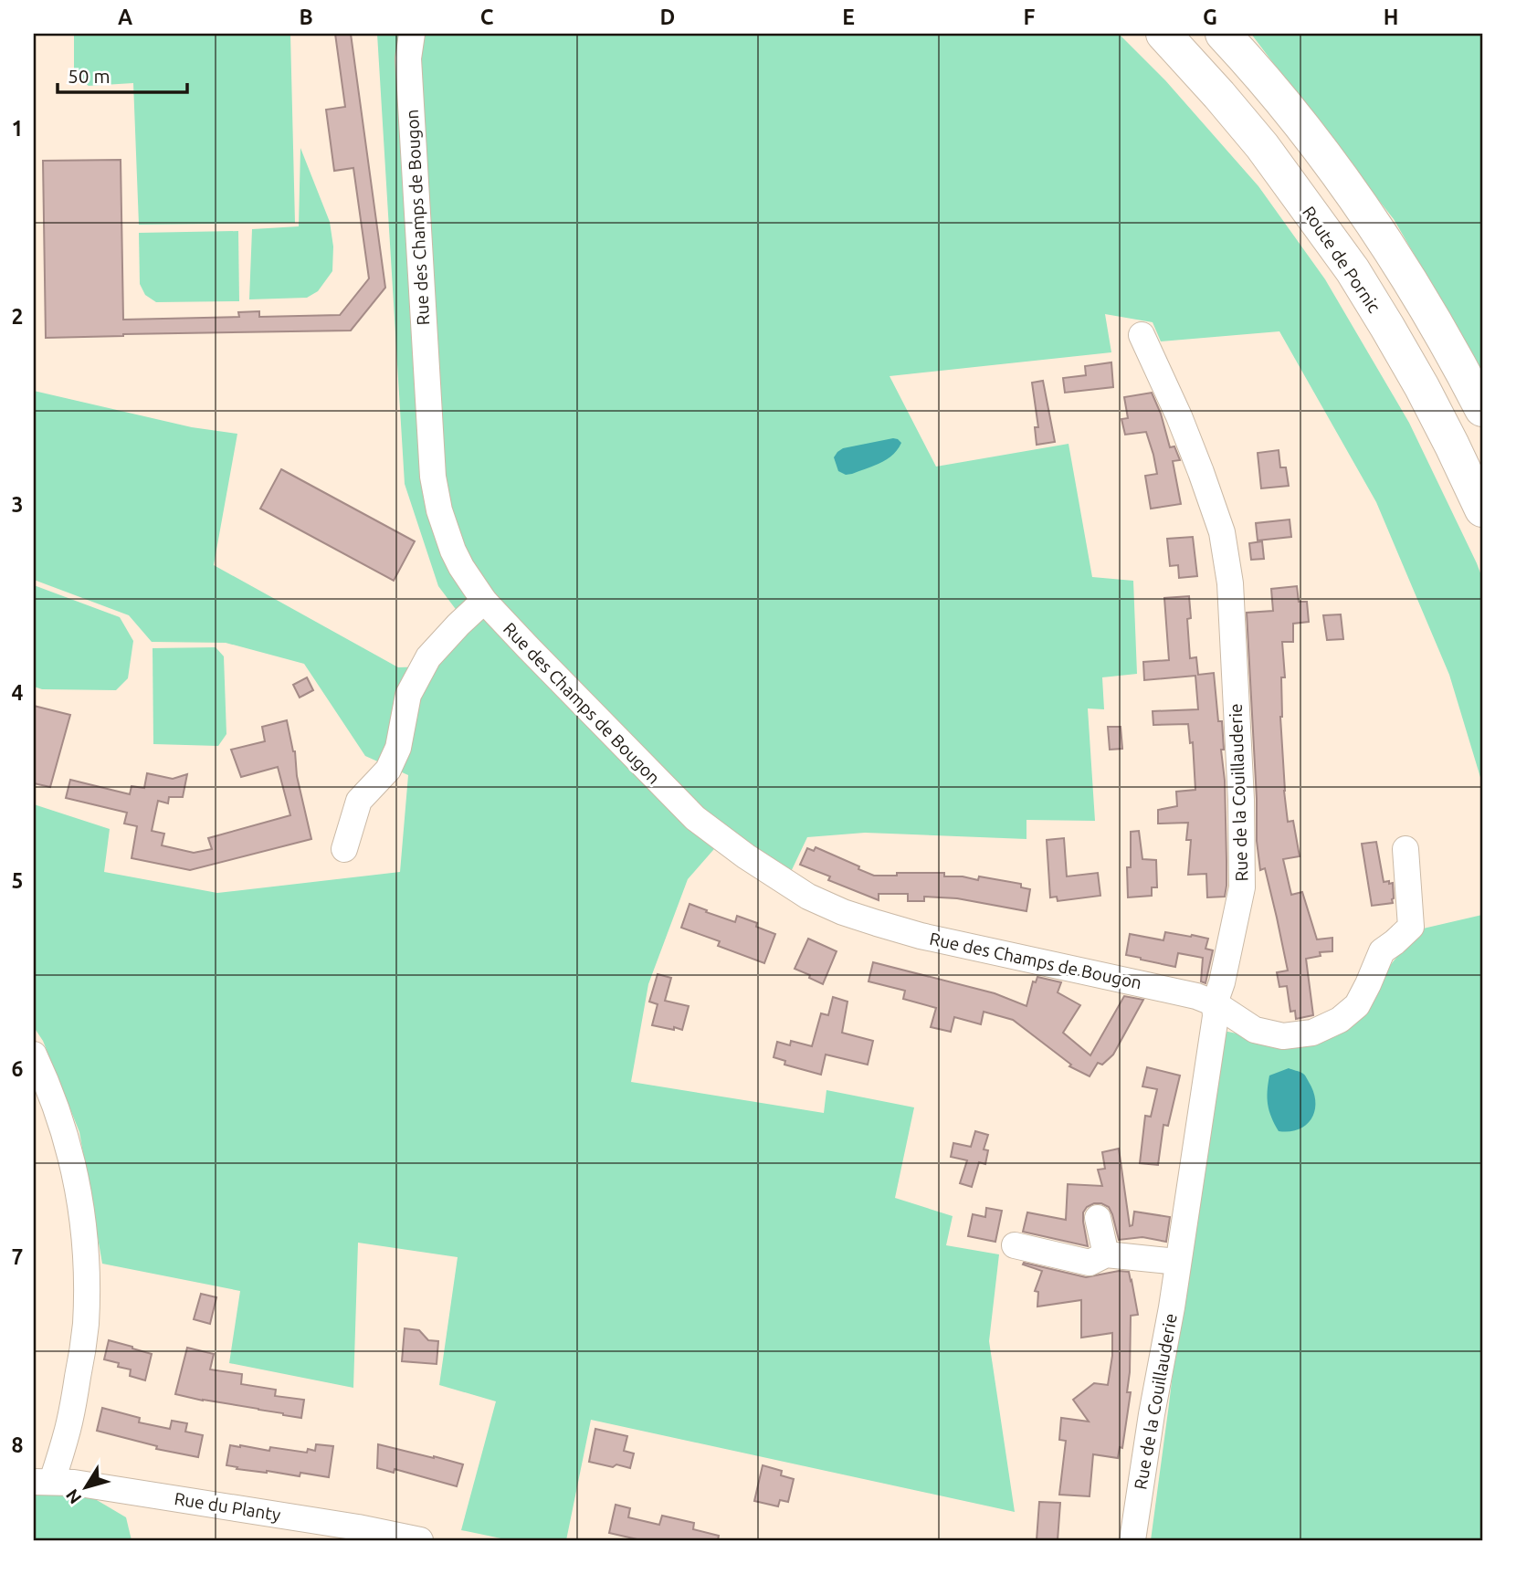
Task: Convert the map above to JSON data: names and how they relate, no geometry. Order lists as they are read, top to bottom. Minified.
{"streets":{"highway":["Route de Pornic"],"street":["Rue des Champs de Bougon","Rue de la Couillauderie","Rue du Planty"]},"crossings":[["Rue des Champs de Bougon","Rue de la Couillauderie"]],"scale_bar":"50 m","north":"bottom left","grid":{"columns":["A","B","C","D","E","F","G","H"],"rows":["1","2","3","4","5","6","7","8"]}}
